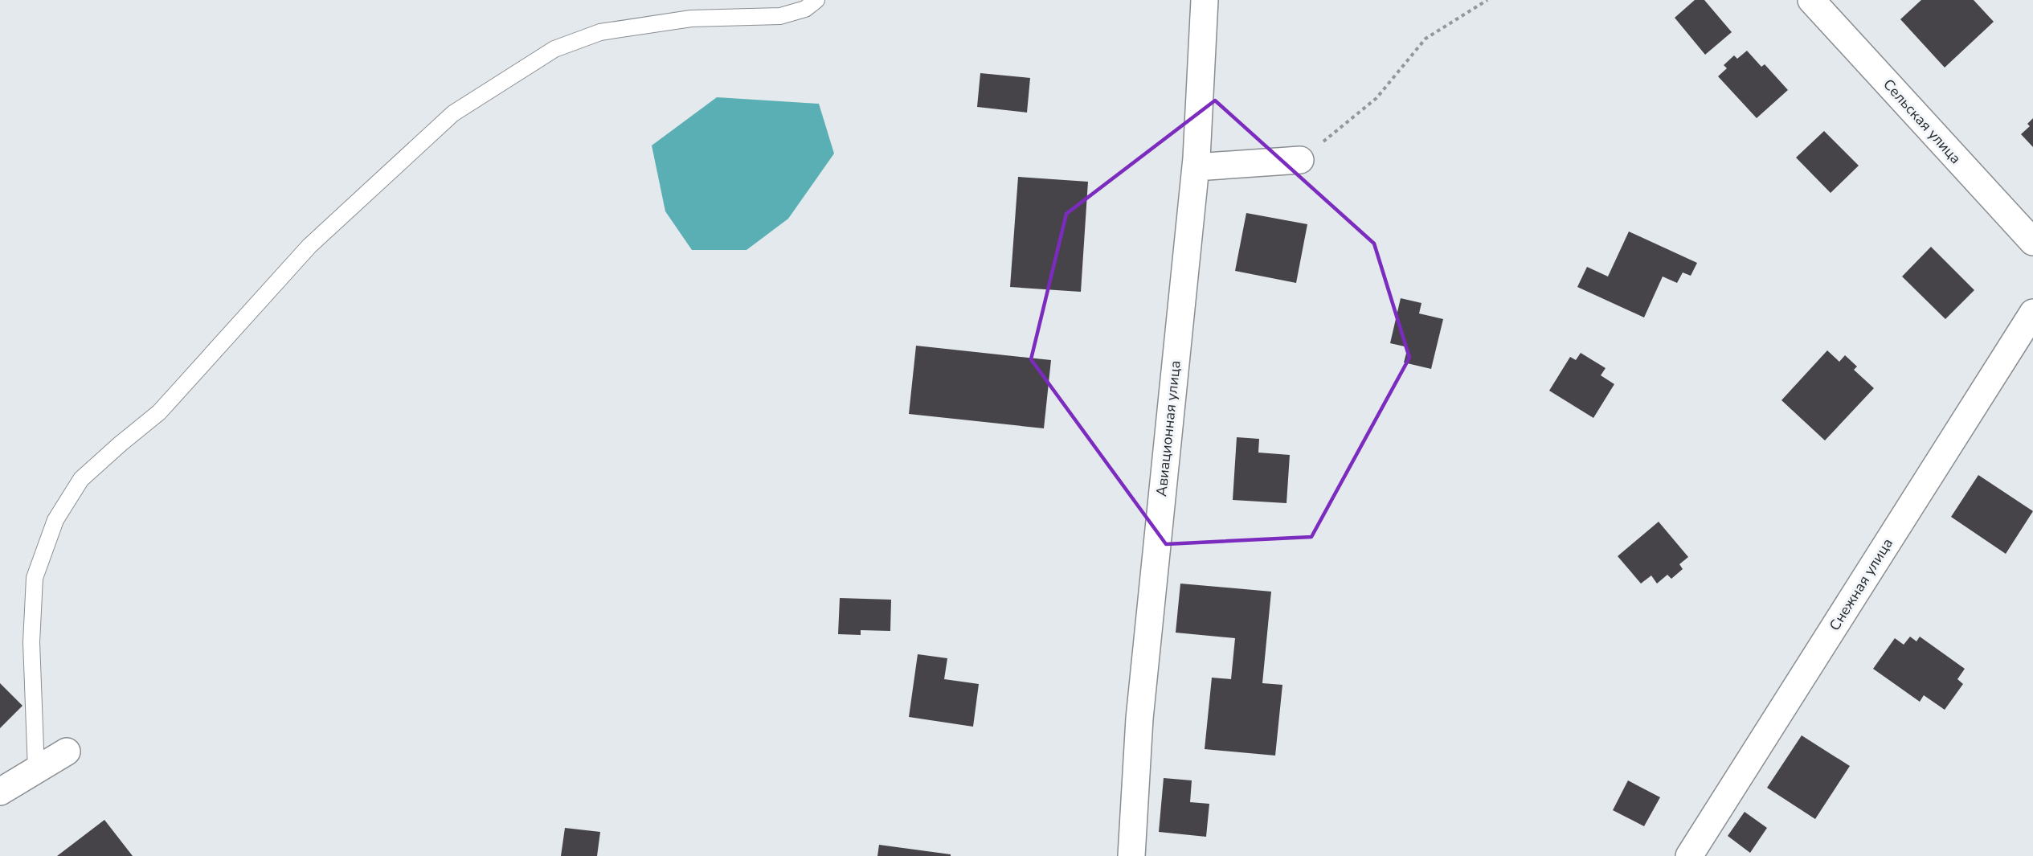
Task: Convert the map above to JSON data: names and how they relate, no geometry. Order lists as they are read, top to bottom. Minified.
{"streets":{"street":["Сельская улица","Авиационная улица","Снежная улица"]}}
